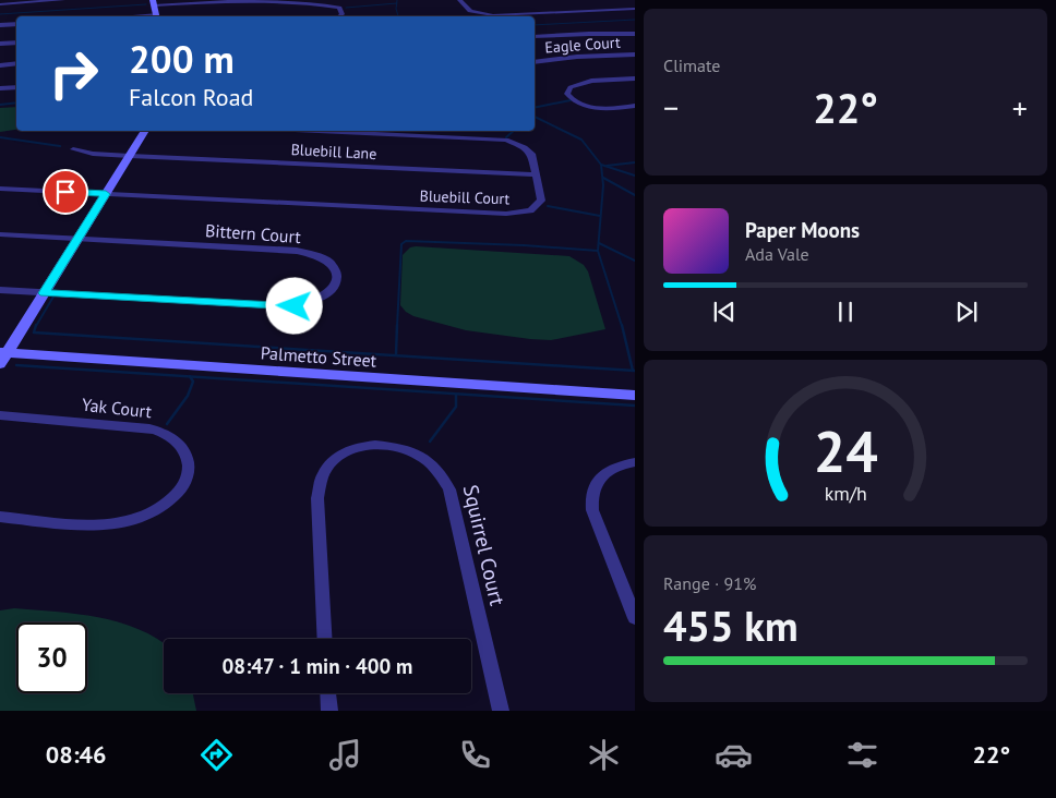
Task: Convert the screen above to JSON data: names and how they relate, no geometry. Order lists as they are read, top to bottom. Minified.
{"streets":{"main road":["Palmetto Street"],"street":["Eagle Court","Bluebill Lane","Bluebill Court","Bittern Court","Yak Court","Squirrel Court"]},"crossings":[["Bluebill Lane","Bluebill Court"]],"page":{"tile":["Climate",["Range · 91%","455 km"]],"turn":["200 m","Falcon Road"],"heat":["−","22°","+"],"song":["Paper Moons","Ada Vale"],"limit":"30","trip":"08:47 · 1 min · 400 m","tabs":["08:46","22°"],"gauge":["24","km/h"]}}
